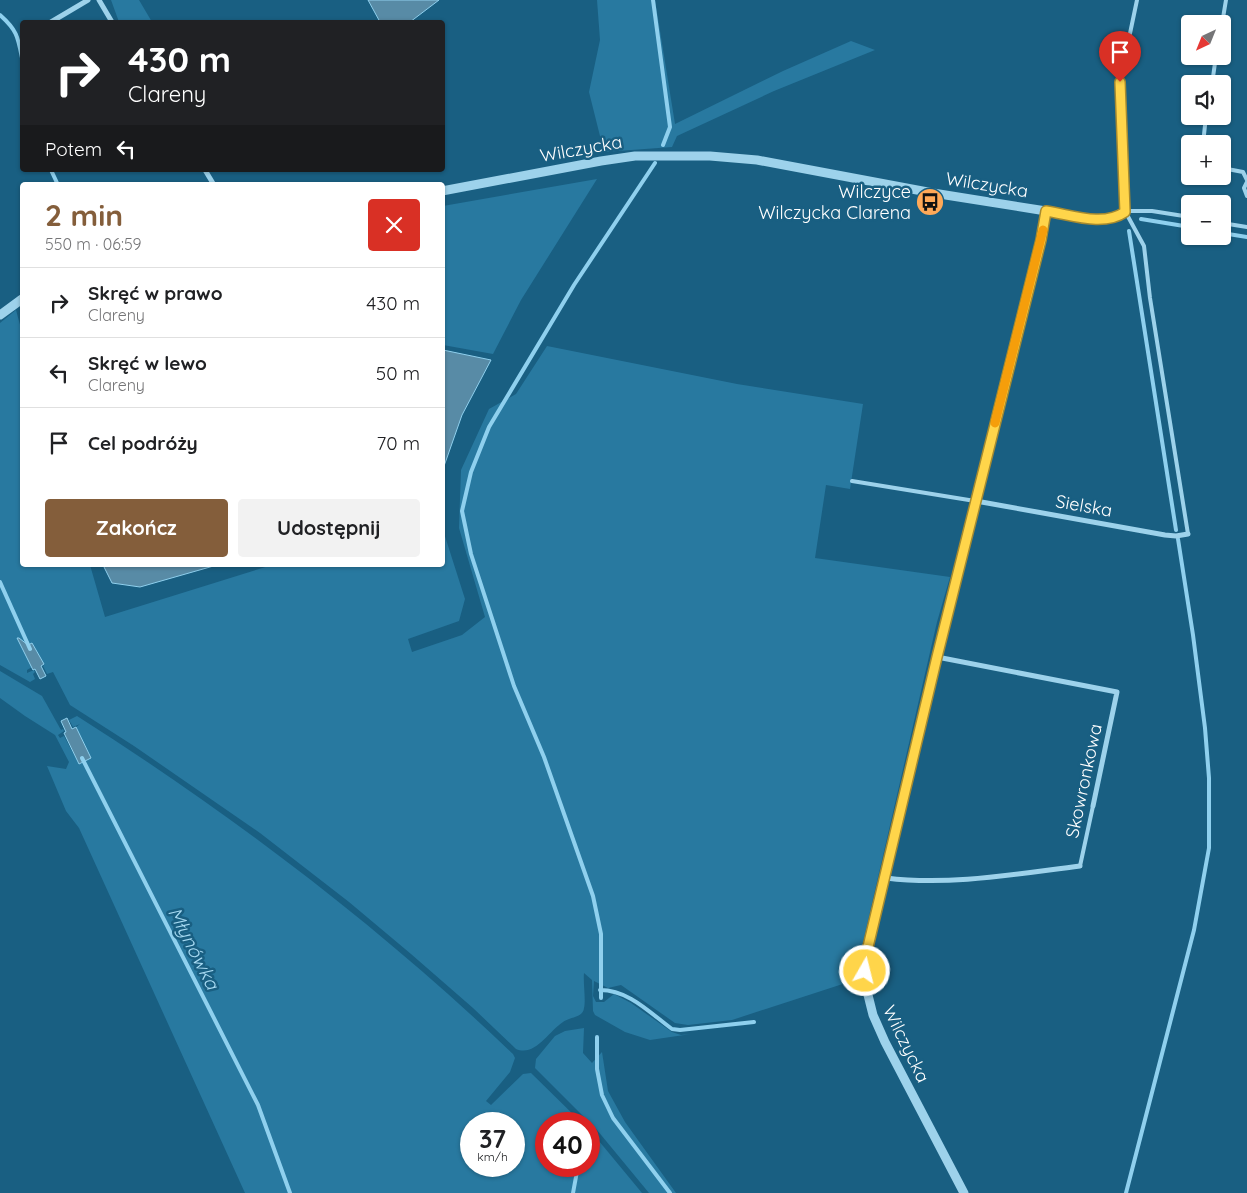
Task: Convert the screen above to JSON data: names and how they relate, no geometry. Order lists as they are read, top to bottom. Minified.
{"streets":{"street":["Wilczycka","Sielska","Skowronkowa"]},"crossings":[["Wilczycka","Sielska"],["Wilczycka","Skowronkowa"]],"water":["Młynówka"],"places":{"bus stop":["Wilczyce Wilczycka Clarena"]},"north":"bottom left","page":{"map_buttons":["+","−"],"turn":["430 m","Clareny"],"then":"Potem","heading":["2 min","550 m · 06:59"],"list":[{"name":"Skręć w prawo","note":"Clareny","value":"430 m"},{"name":"Skręć w lewo","note":"Clareny","value":"50 m"},{"name":"Cel podróży","value":"70 m"}],"buttons":["Zakończ","Udostępnij"],"speed":"37 km/h","limit":"40"}}
